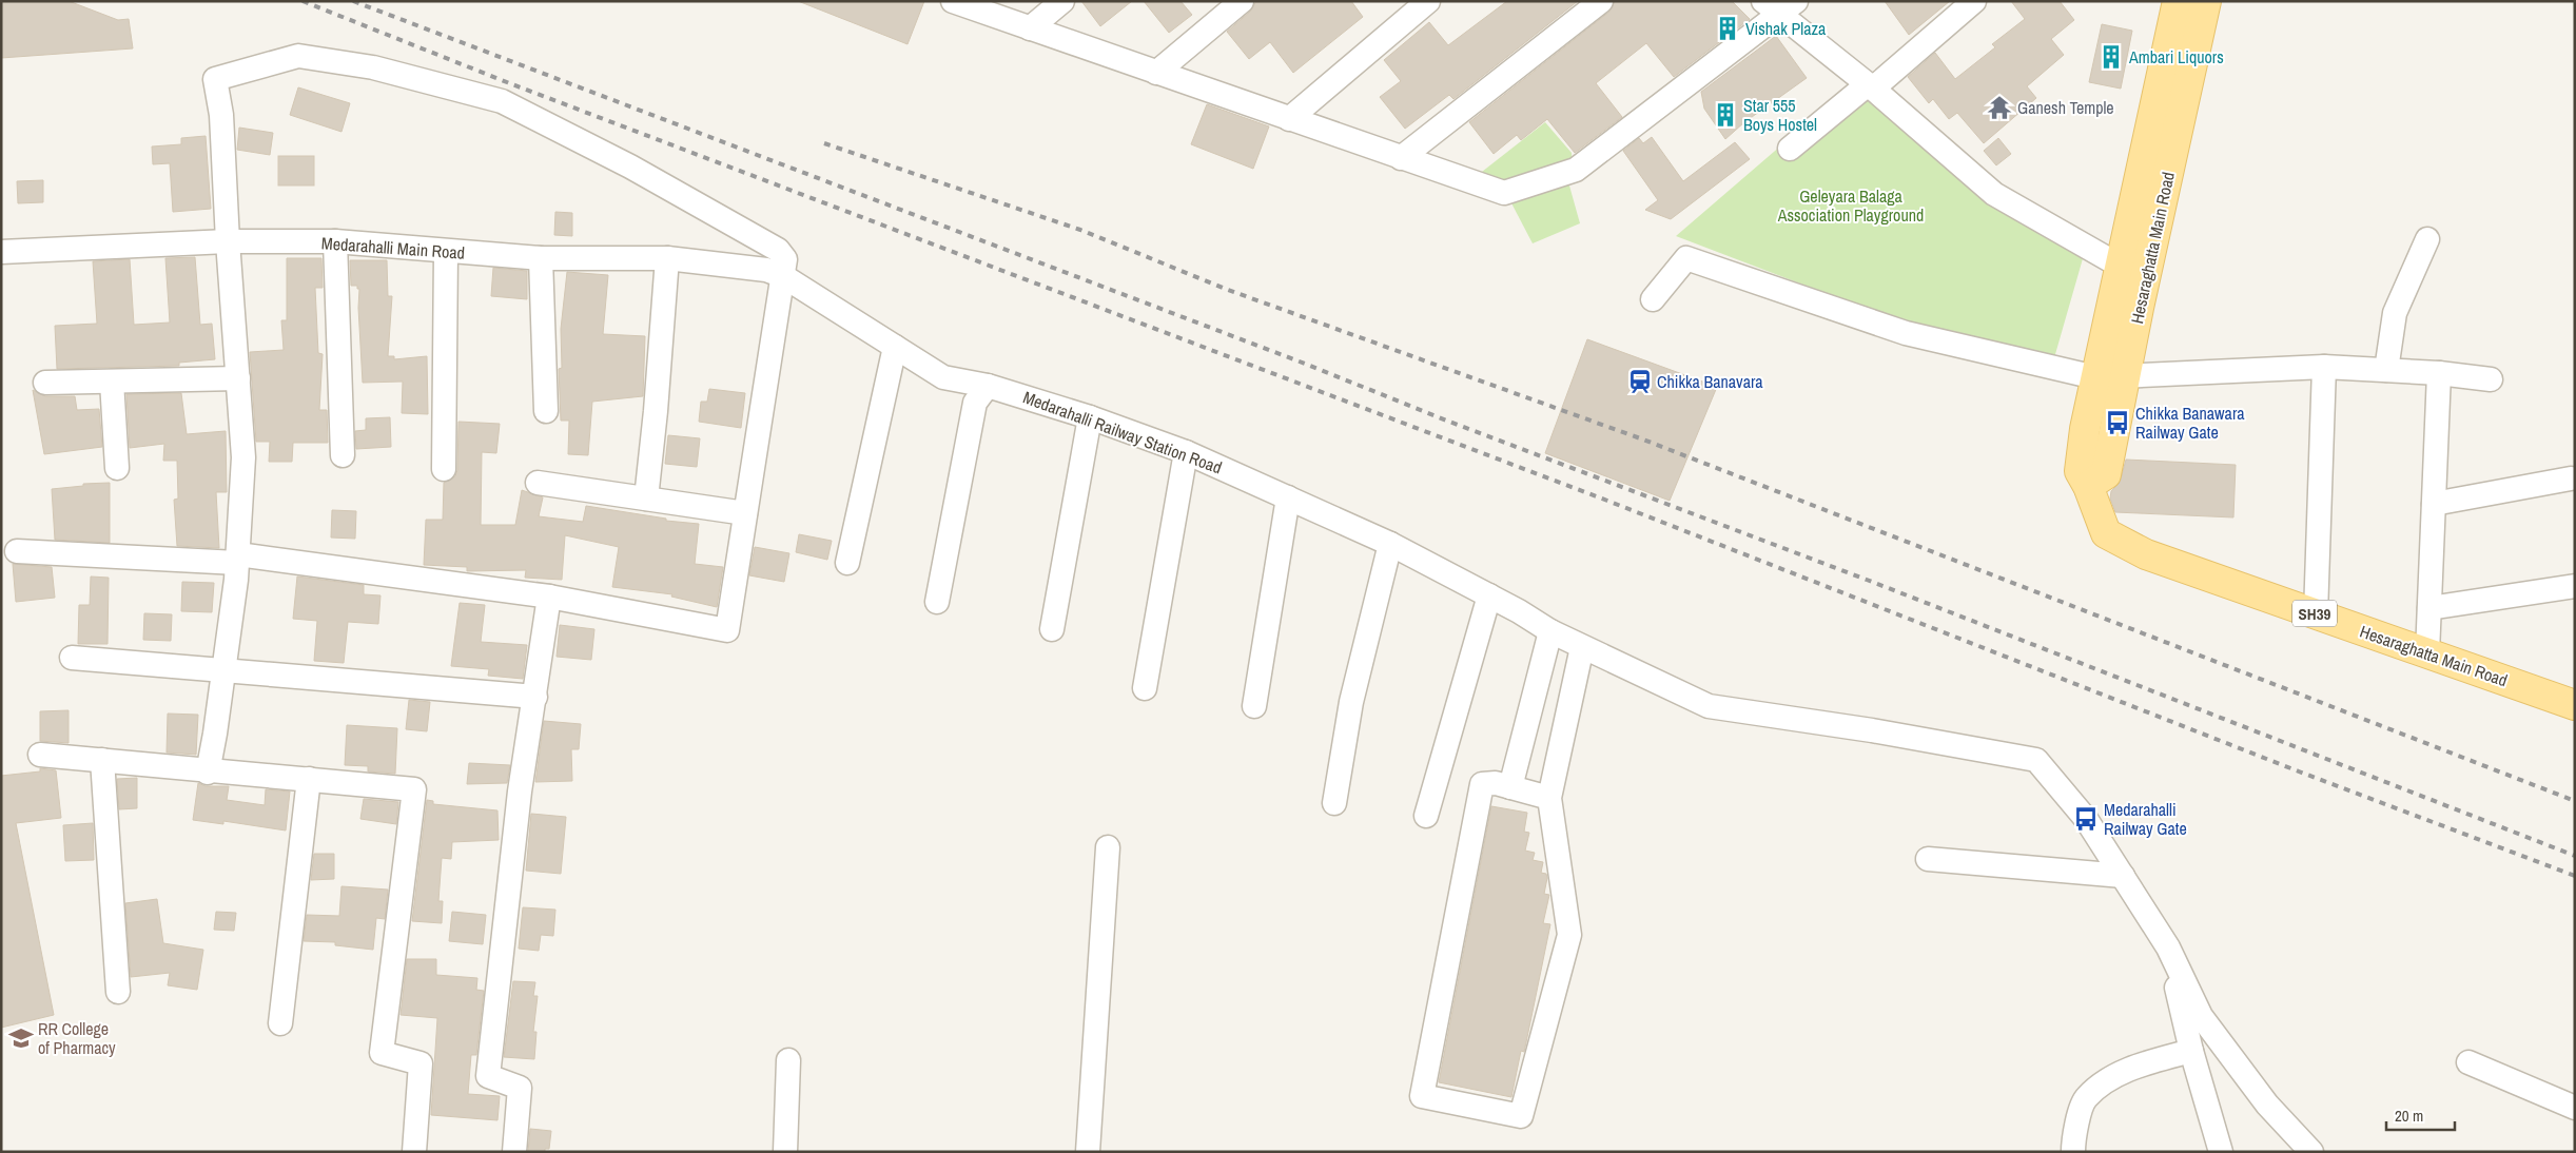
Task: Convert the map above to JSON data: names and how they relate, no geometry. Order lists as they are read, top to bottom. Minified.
{"streets":{"main road":["Hesaraghatta Main Road","SH39"],"street":["Medarahalli Main Road","Medarahalli Railway Station Road"]},"crossings":[["Medarahalli Main Road","Medarahalli Railway Station Road"]],"parks":["Geleyara Balaga Association Playground"],"places":{"building":["Vishak Plaza","Ambari Liquors","Star 555 Boys Hostel"],"temple":["Ganesh Temple"],"station":["Chikka Banavara"],"bus stop":["Chikka Banawara Railway Gate","Medarahalli Railway Gate"],"school or university":["RR College of Pharmacy"]},"scale_bar":"20 m"}
